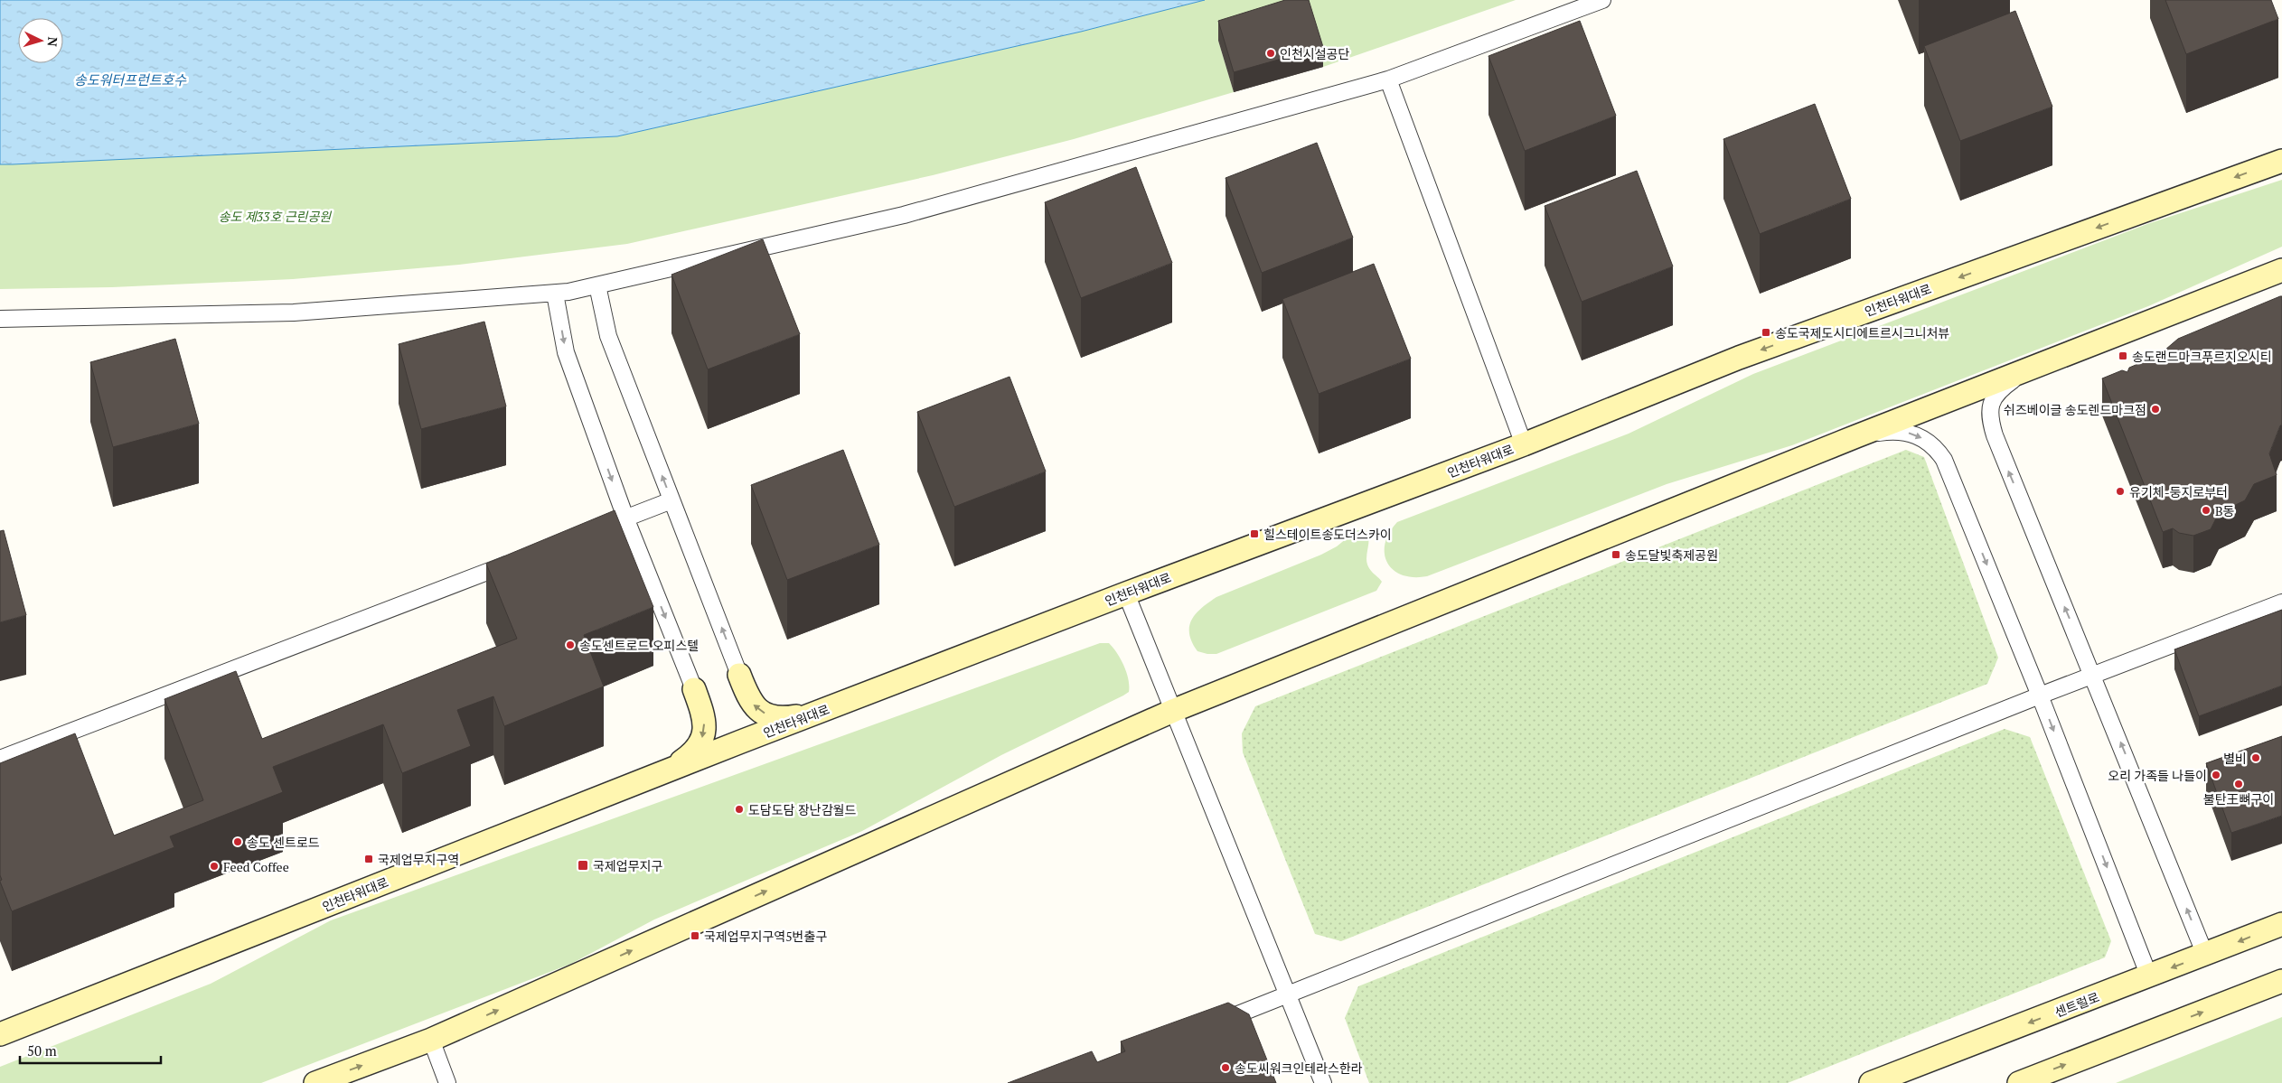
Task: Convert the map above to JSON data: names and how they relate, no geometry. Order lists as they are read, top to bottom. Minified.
{"streets":{"main road":["인천타워대로","센트럴로"]},"water":["송도워터프런트호수"],"parks":["송도 제33호 근린공원"],"places":{"other":["인천시설공단","쉬즈베이글 송도렌드마크점","유기체-둥지로부터","B동","송도센트로드 오피스텔","별비","오리 가족들 나들이","불탄王뼈구이","도담도담 장난감월드","송도 센트로드","Feed Coffee","송도씨워크인테라스한라"],"transit":["송도국제도시디에트르시그니처뷰","송도랜드마크푸르지오시티","힐스테이트송도더스카이","송도달빛축제공원","국제업무지구역","국제업무지구","국제업무지구역5번출구"]},"scale_bar":"50 m","north":"right"}
